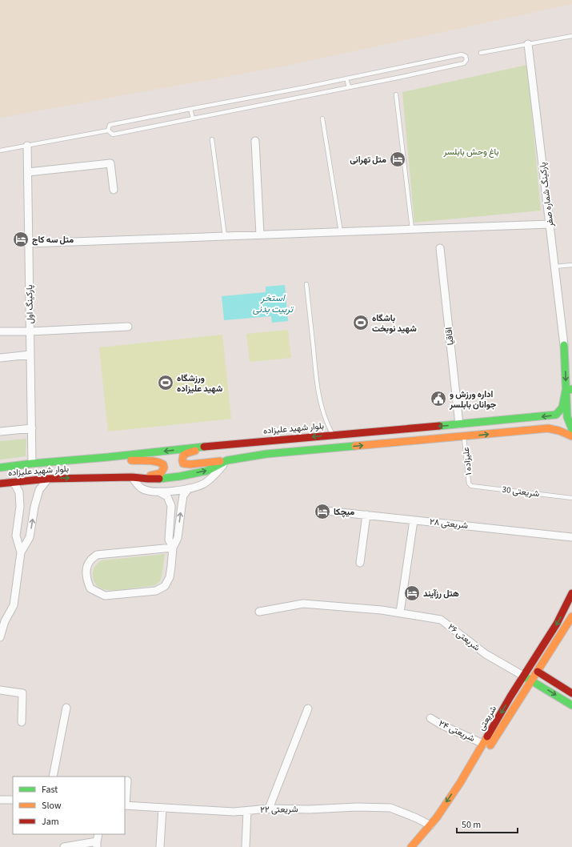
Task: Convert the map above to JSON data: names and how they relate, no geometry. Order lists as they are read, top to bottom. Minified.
{"streets":{"main road":["بلوار شهید علیزاده","شریعتی"],"street":["پارکینگ شماره صفر","پارکینگ اول","اقاقیا","شریعتی ۲۸","شریعتی ۲۶","شریعتی ۲۴","شریعتی ۲۲"],"lane":["علیزاده ۱","شریعتی 30"]},"crossings":[["پارکینگ اول","بلوار شهید علیزاده"],["اقاقیا","بلوار شهید علیزاده"],["بلوار شهید علیزاده","علیزاده ۱"],["علیزاده ۱","شریعتی 30"],["شریعتی ۲۶","شریعتی"],["شریعتی","شریعتی ۲۴"],["شریعتی","شریعتی ۲۲"]],"water":["استخر تربیت بدنی"],"parks":["باغ وحش بابلسر"],"places":{"hotel":["متل تهرانی","متل سه کاج","میچکا","هتل رزآیند"],"sports":["باشگاه شهید نوبخت","ورزشگاه شهید علیزاده"],"public building":["اداره ورزش و جوانان بابلسر"]},"legend":["Fast","Slow","Jam"],"scale_bar":"50 m"}
